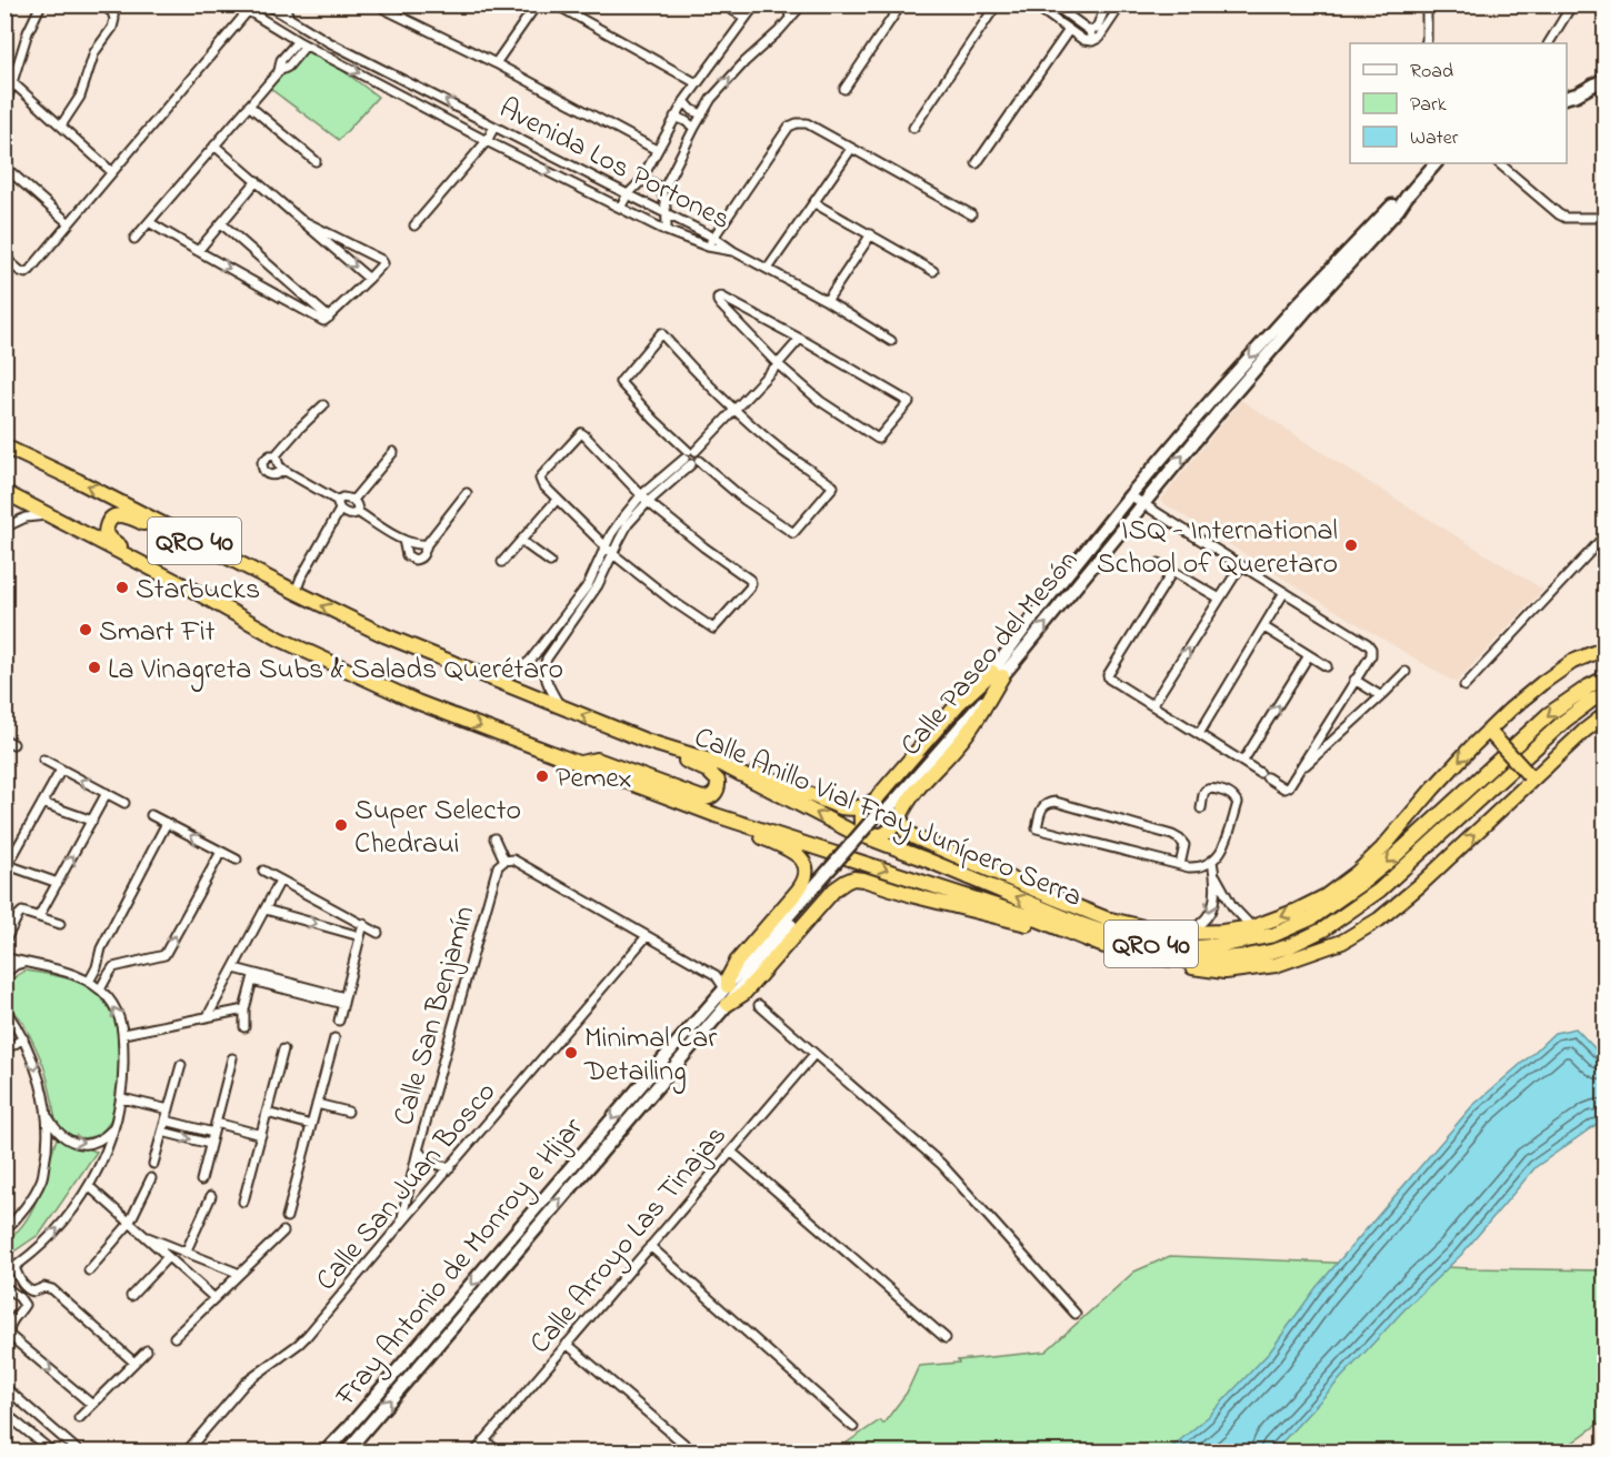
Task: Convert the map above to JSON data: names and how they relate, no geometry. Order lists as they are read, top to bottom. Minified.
{"streets":{"highway":["QRO 40","Calle Anillo Vial Fray Junípero Serra"],"main road":["Calle Paseo del Mesón","Fray Antonio de Monroy e Hijar"],"street":["Avenida Los Portones","Calle San Benjamín","Calle San Juan Bosco","Calle Arroyo Las Tinajas"]},"crossings":[["Calle San Benjamín","Calle San Juan Bosco"]],"places":["ISQ - International School of Queretaro","Starbucks","Smart Fit","La Vinagreta Subs & Salads Querétaro","Pemex","Super Selecto Chedraui","Minimal Car Detailing"],"legend":["Road","Park","Water"]}
